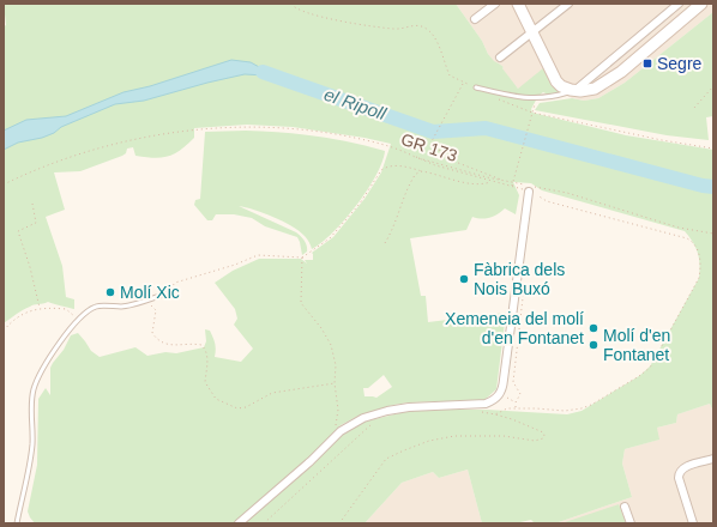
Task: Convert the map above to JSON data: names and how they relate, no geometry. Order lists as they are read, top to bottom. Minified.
{"streets":{"path":["GR 173"]},"water":["el Ripoll"],"places":{"transit":["Segre"],"other":["Fàbrica dels Nois Buxó","Molí Xic","Xemeneia del molí d'en Fontanet","Molí d'en Fontanet"]}}
